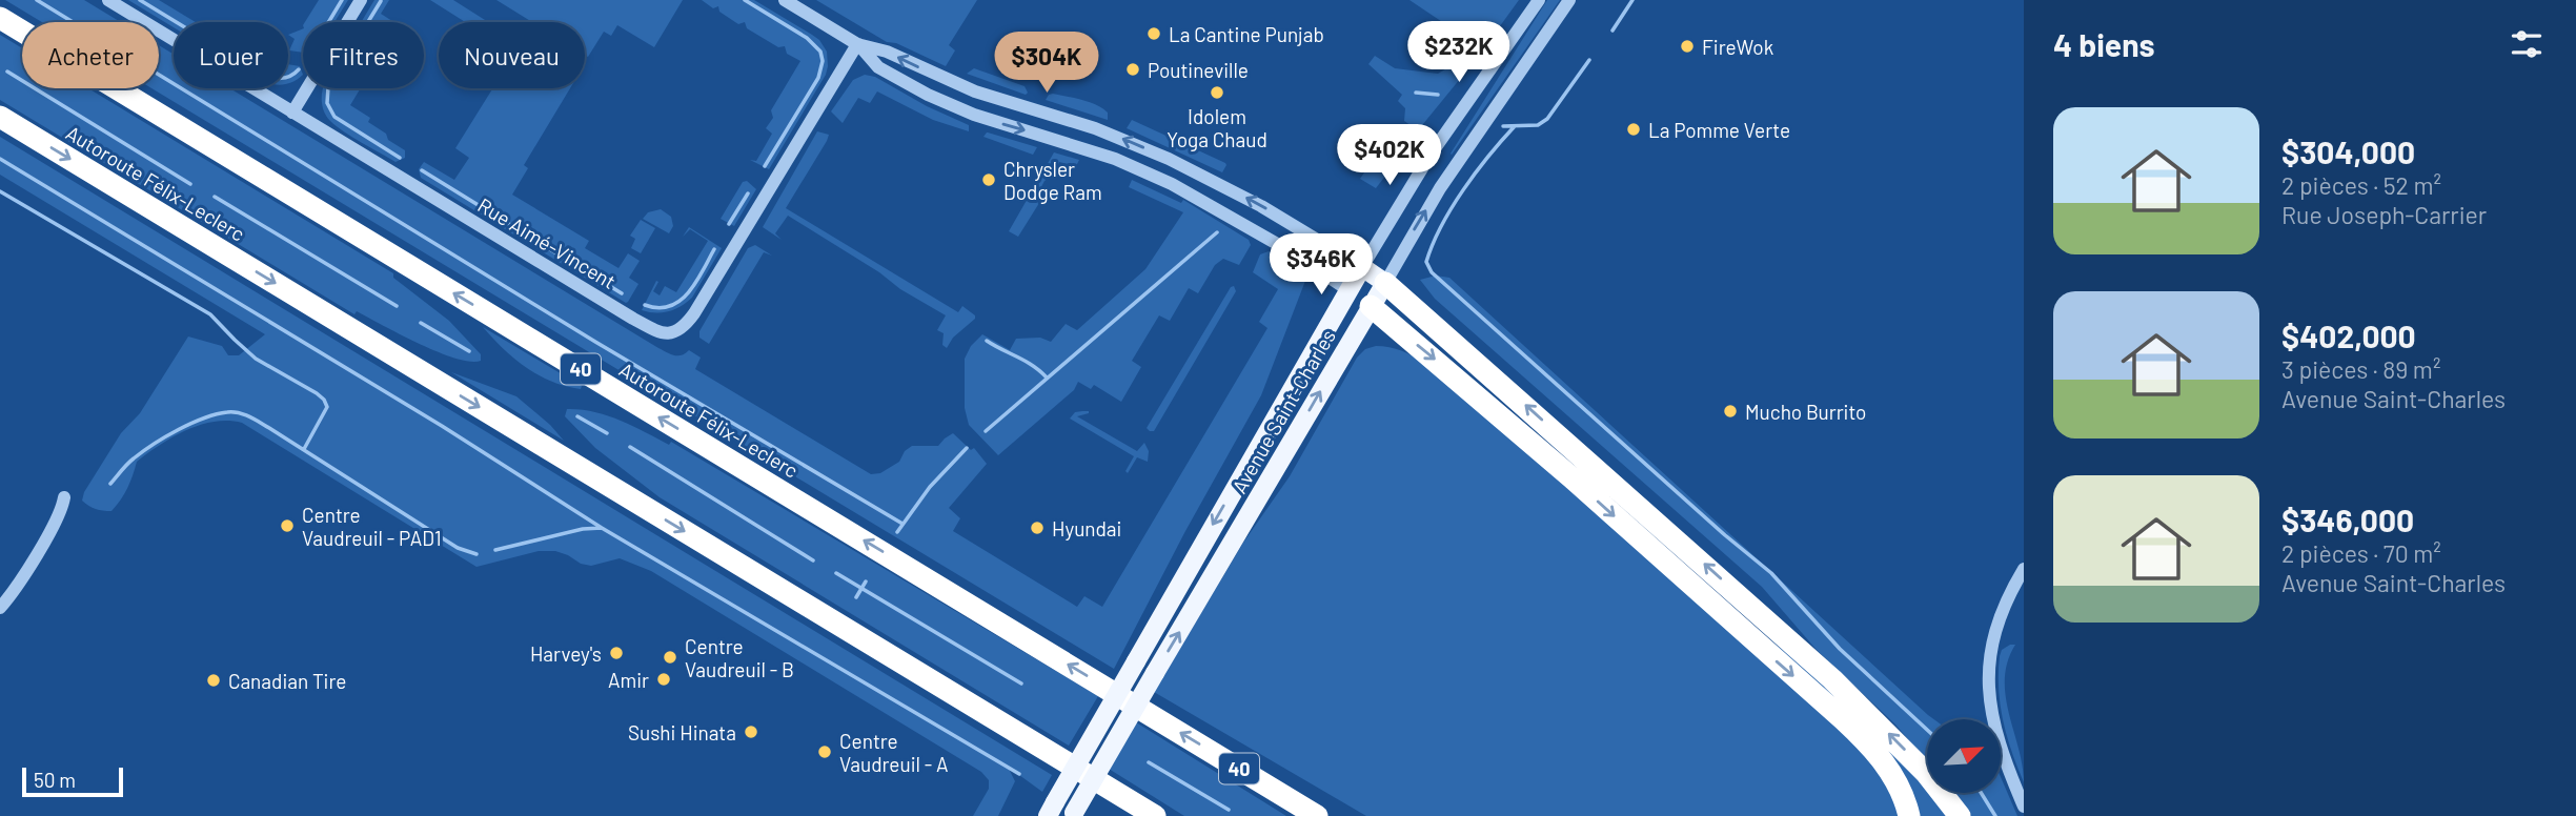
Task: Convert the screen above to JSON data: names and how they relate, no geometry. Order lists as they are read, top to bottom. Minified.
{"streets":{"highway":["Autoroute Félix-Leclerc","40"],"main road":["Avenue Saint-Charles"],"street":["Rue Aimé-Vincent"]},"places":["La Cantine Punjab","FireWok","Poutineville","Idolem Yoga Chaud","La Pomme Verte","Chrysler Dodge Ram","Mucho Burrito","Centre Vaudreuil - PAD1","Hyundai","Harvey's","Centre Vaudreuil - B","Amir","Canadian Tire","Sushi Hinata","Centre Vaudreuil - A"],"scale_bar":"50 m","north":"top right","page":{"heading":"4 biens","price":["$232K","$304K","$402K","$346K"],"chip":["Acheter","Louer","Filtres","Nouveau"],"list":[{"name":"$304,000","note":"2 pièces · 52 m² · Rue Joseph-Carrier"},{"name":"$402,000","note":"3 pièces · 89 m² · Avenue Saint-Charles"},{"name":"$346,000","note":"2 pièces · 70 m² · Avenue Saint-Charles"}],"scale":"50 m"}}
